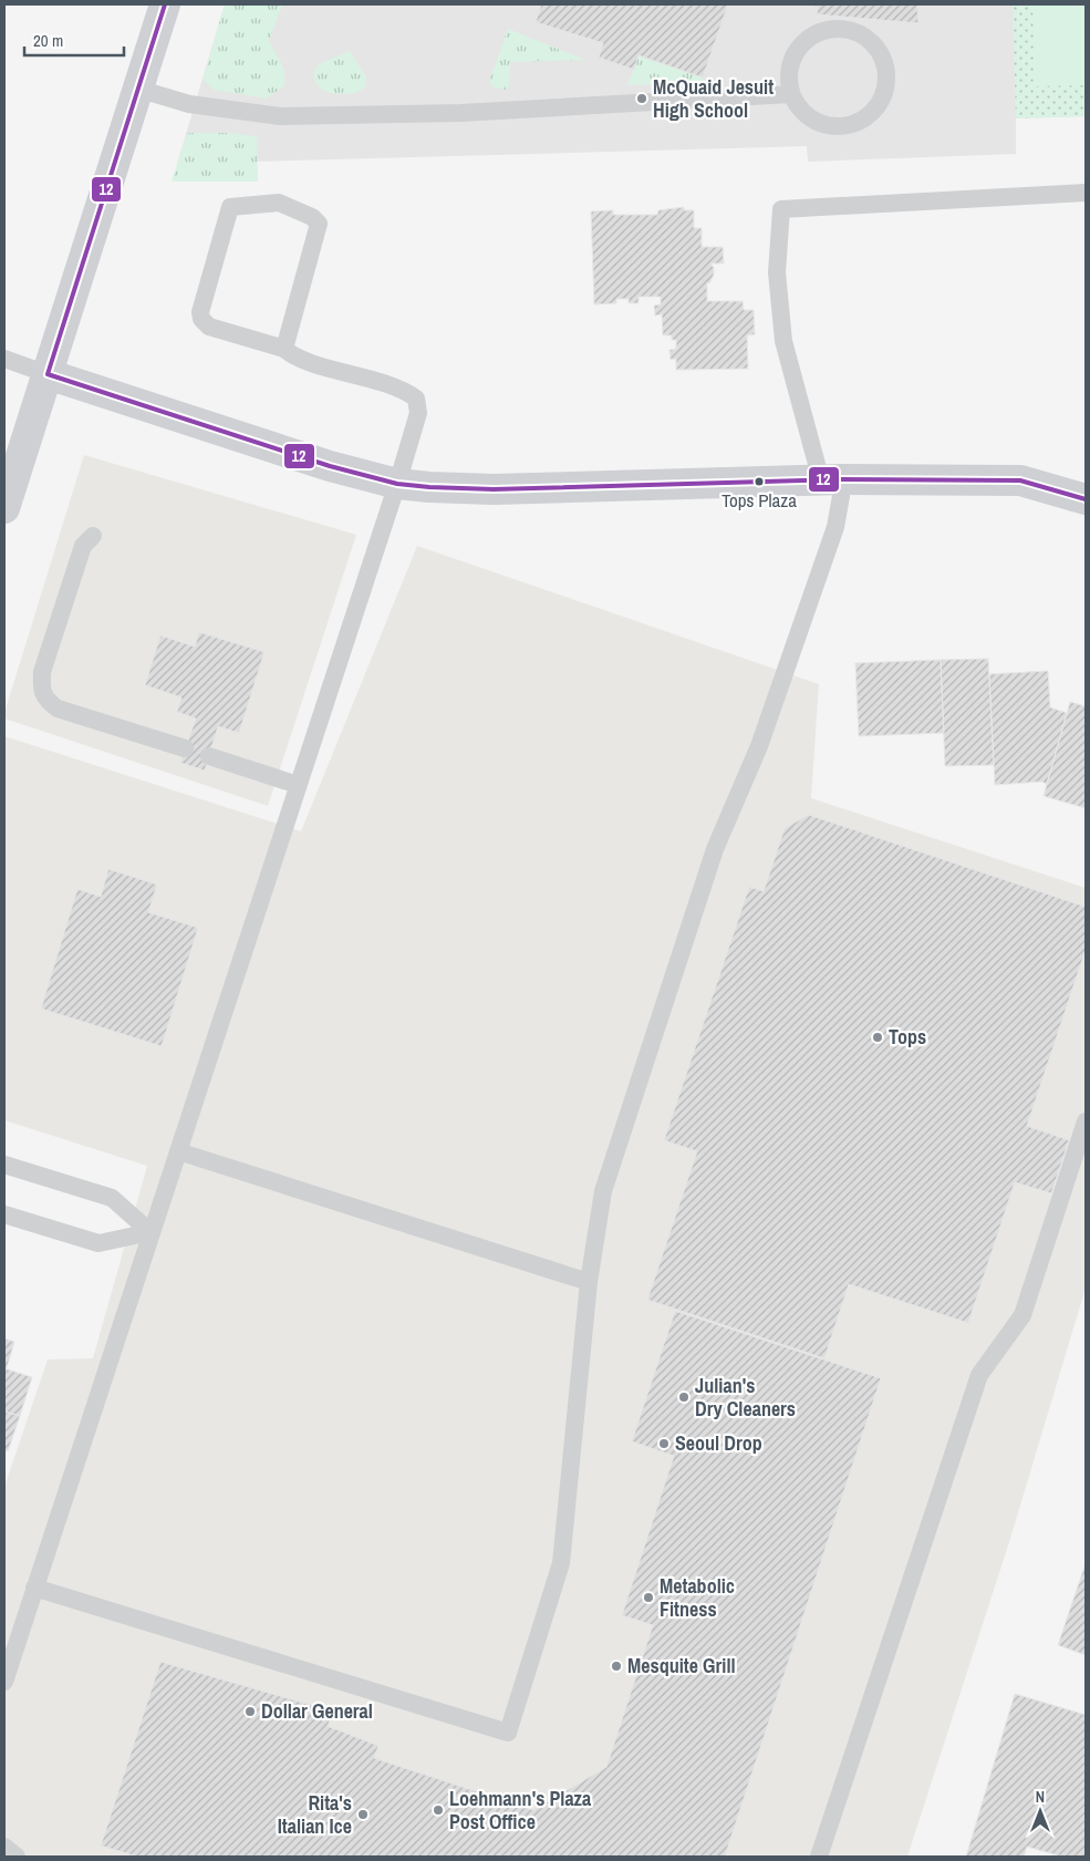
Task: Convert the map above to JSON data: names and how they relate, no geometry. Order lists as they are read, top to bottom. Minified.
{"places":["McQuaid Jesuit High School","Tops Plaza","Tops","Julian's Dry Cleaners","Seoul Drop","Metabolic Fitness","Mesquite Grill","Dollar General","Loehmann's Plaza Post Office","Rita's Italian Ice"],"lines":["transit line 12"],"scale_bar":"20 m","north":"top"}
